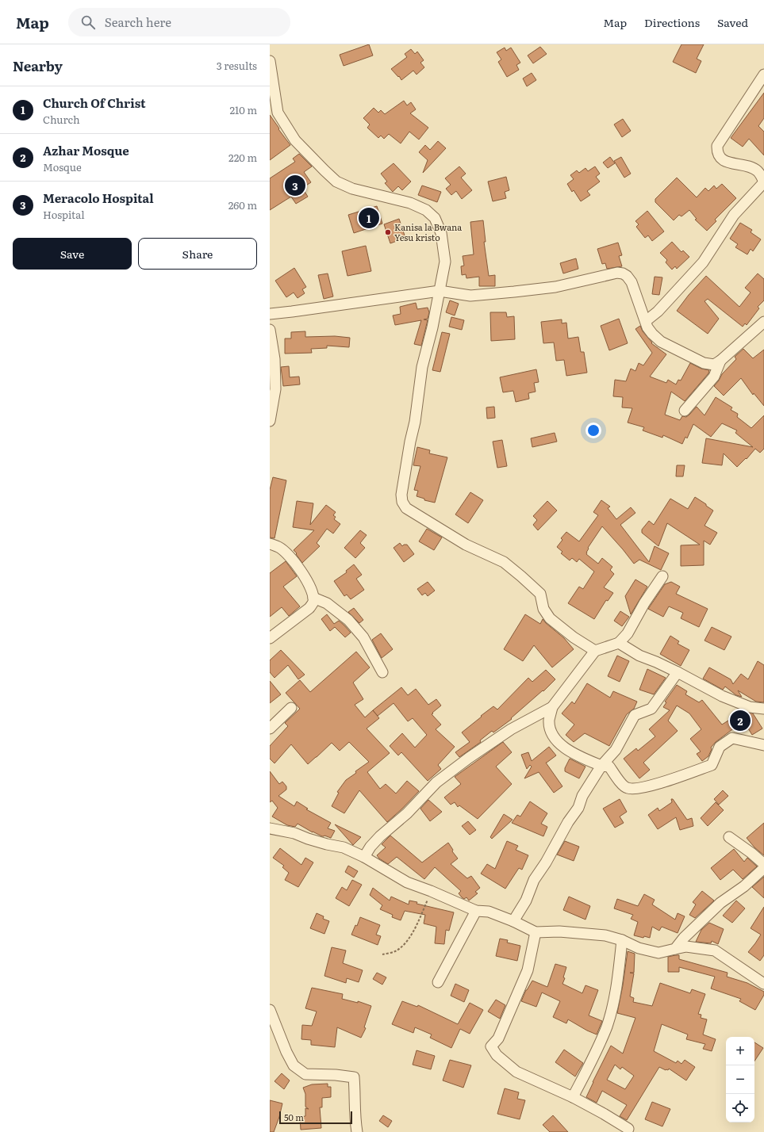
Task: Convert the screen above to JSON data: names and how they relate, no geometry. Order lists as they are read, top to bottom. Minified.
{"places":["Kanisa la Bwana Yesu kristo"],"scale_bar":"50 m","page":{"header":"Map","search":"Search here","nav":["Map","Directions","Saved"],"heading":["Nearby","3 results"],"list":[{"mark":"1","name":"Church Of Christ","note":"Church","value":"210 m"},{"mark":"2","name":"Azhar Mosque","note":"Mosque","value":"220 m"},{"mark":"3","name":"Meracolo Hospital","note":"Hospital","value":"260 m"}],"pins":["3","1","2"],"buttons":["Save","Share"],"map_buttons":["+","−"],"scale":"50 m"}}
